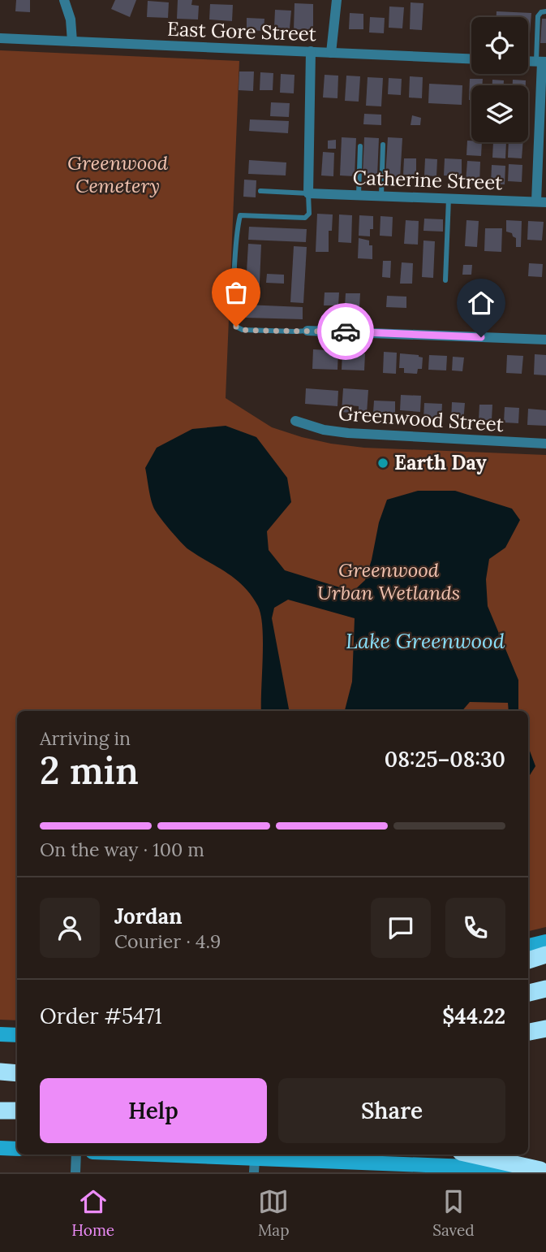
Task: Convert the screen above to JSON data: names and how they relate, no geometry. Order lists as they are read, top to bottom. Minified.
{"streets":{"street":["East Gore Street","Catherine Street","Greenwood Street"]},"water":["Lake Greenwood"],"parks":["Greenwood Cemetery","Greenwood Urban Wetlands"],"places":["Earth Day"],"page":{"heading":["2 min","Arriving in","08:25–08:30"],"panel":["Jordan","Courier · 4.9","Order #5471","$44.22"],"bar":"On the way · 100 m","buttons":["Help","Share"],"tabs":["Home","Map","Saved"]}}
